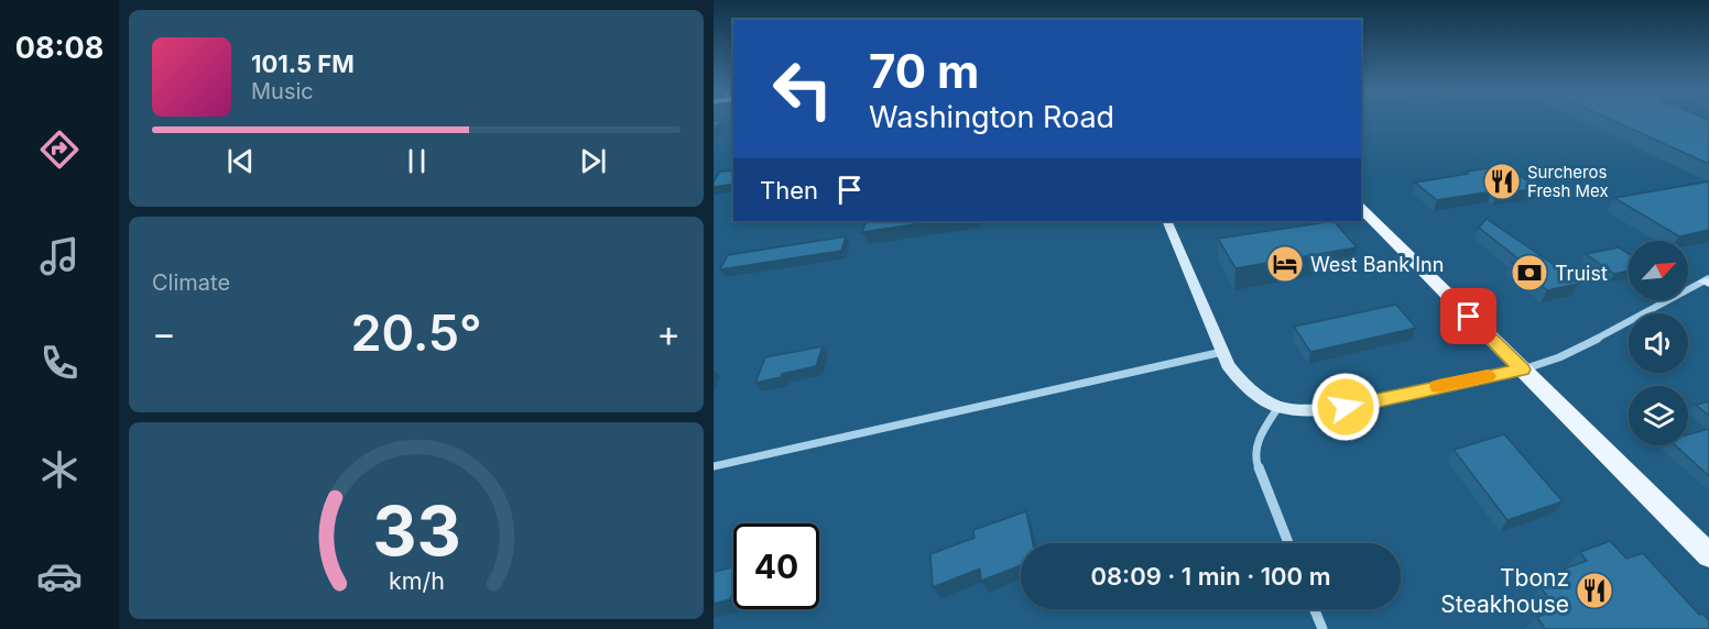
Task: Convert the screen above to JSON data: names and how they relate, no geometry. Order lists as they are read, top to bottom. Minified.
{"places":{"restaurant":["Surcheros Fresh Mex","Tbonz Steakhouse"],"hotel":["West Bank Inn"],"bank":["Truist"]},"north":"top right","page":{"tabs":"08:08","turn":["70 m","Washington Road"],"song":["101.5 FM","Music"],"then":"Then","tile":"Climate","heat":["−","20.5°","+"],"limit":"40","trip":"08:09 · 1 min · 100 m","gauge":["33","km/h"]}}
